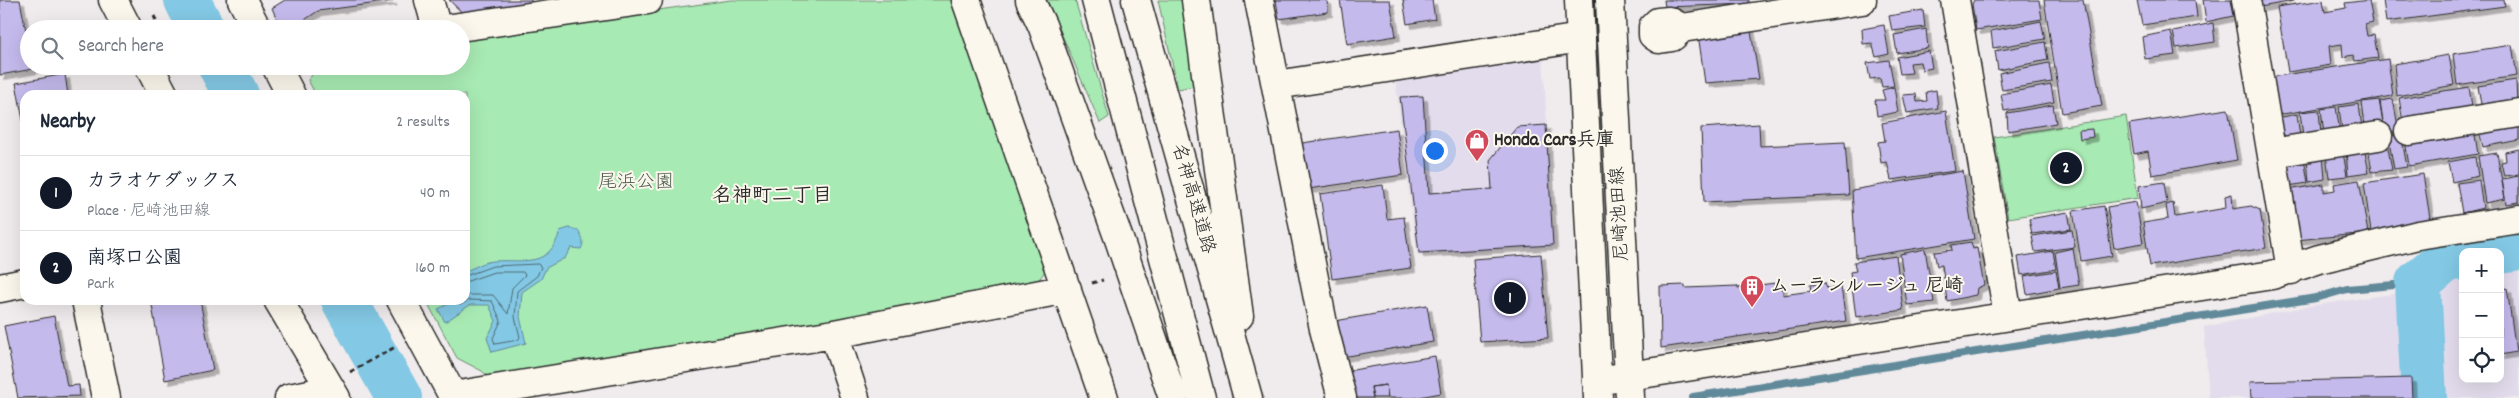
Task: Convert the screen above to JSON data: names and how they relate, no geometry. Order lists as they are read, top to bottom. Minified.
{"streets":{"main road":["名神高速道路","尼崎池田線"]},"districts":["名神町二丁目"],"parks":["尾浜公園"],"places":{"shop":["Honda Cars兵庫"],"building":["ムーランルージュ 尼崎"]},"page":{"search":"Search here","heading":["Nearby","2 results"],"pins":["2","1"],"list":[{"mark":"1","name":"カラオケダックス","note":"Place · 尼崎池田線","value":"40 m"},{"mark":"2","name":"南塚口公園","note":"Park","value":"160 m"}],"map_buttons":["+","−"]}}
